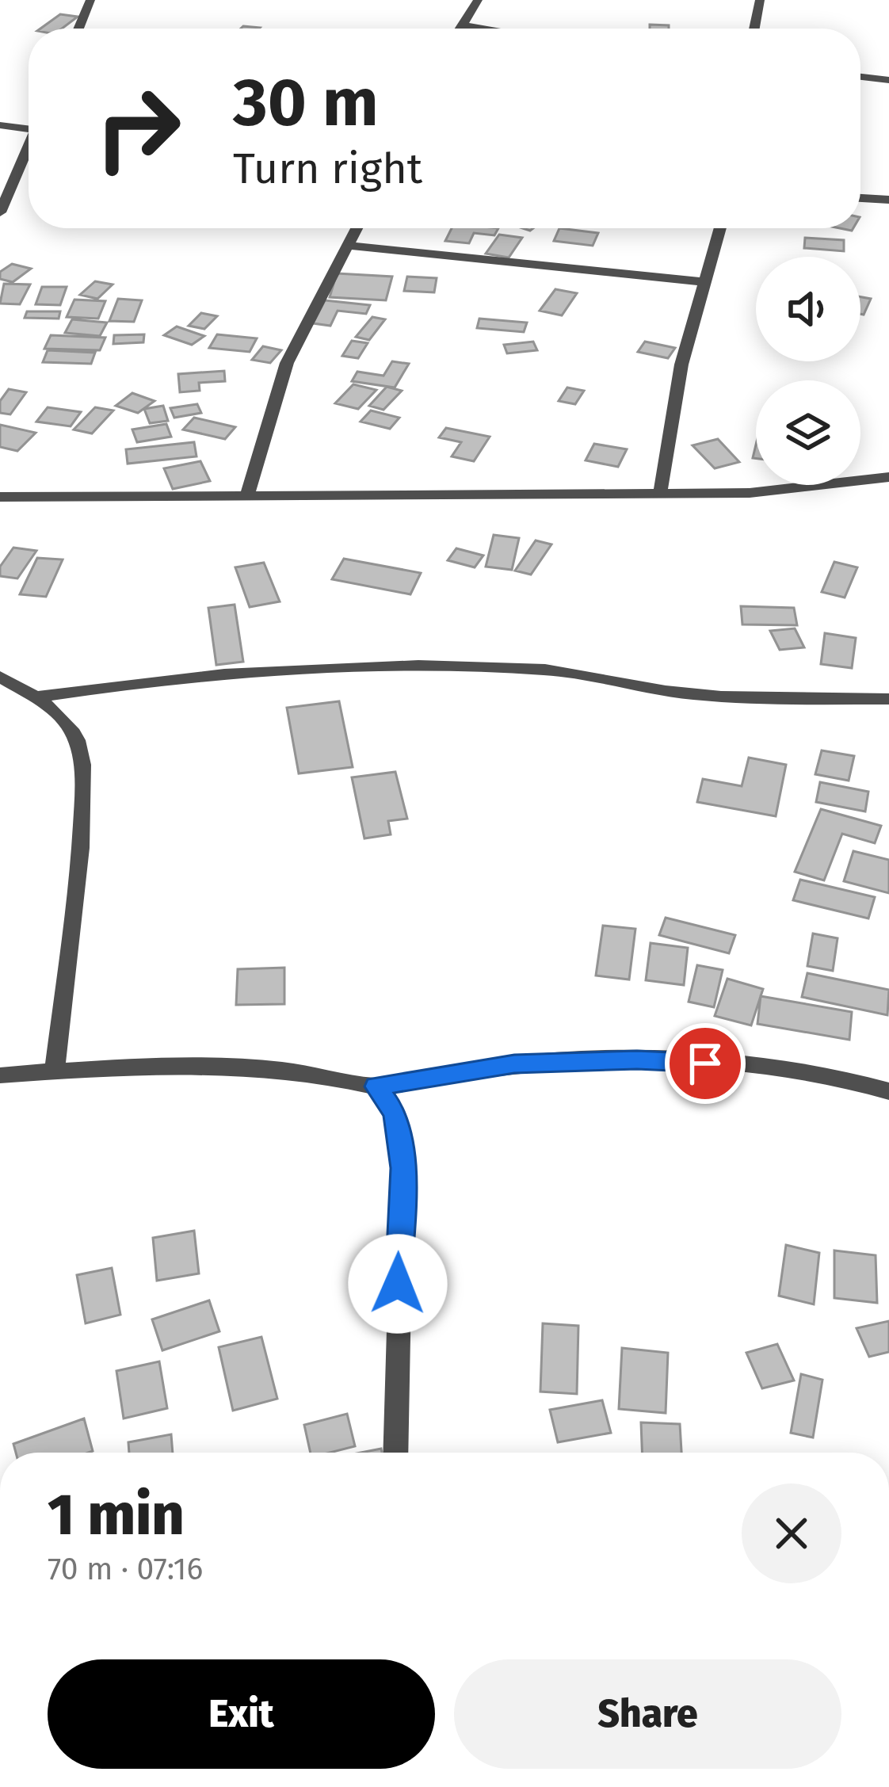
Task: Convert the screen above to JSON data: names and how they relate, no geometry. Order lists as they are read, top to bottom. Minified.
{"page":{"turn":["30 m","Turn right"],"heading":["1 min","70 m · 07:16"],"buttons":["Exit","Share"]}}
